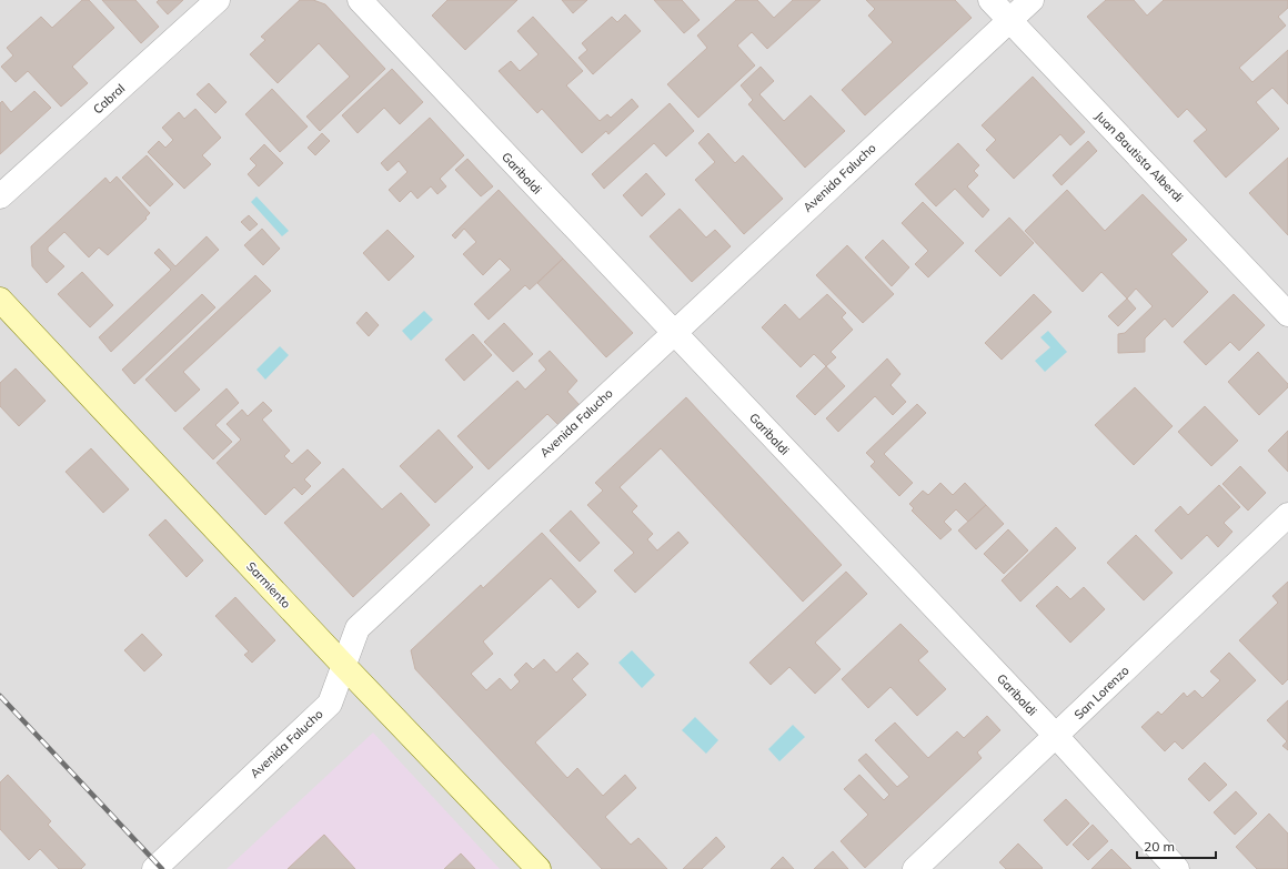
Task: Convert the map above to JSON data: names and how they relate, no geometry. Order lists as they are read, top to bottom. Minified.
{"streets":{"street":["Cabral","Juan Bautista Alberdi","Garibaldi","Avenida Falucho","Sarmiento","San Lorenzo"]},"crossings":[["Juan Bautista Alberdi","Avenida Falucho"],["Garibaldi","Avenida Falucho"],["Garibaldi","San Lorenzo"],["Avenida Falucho","Sarmiento"]],"scale_bar":"20 m"}
